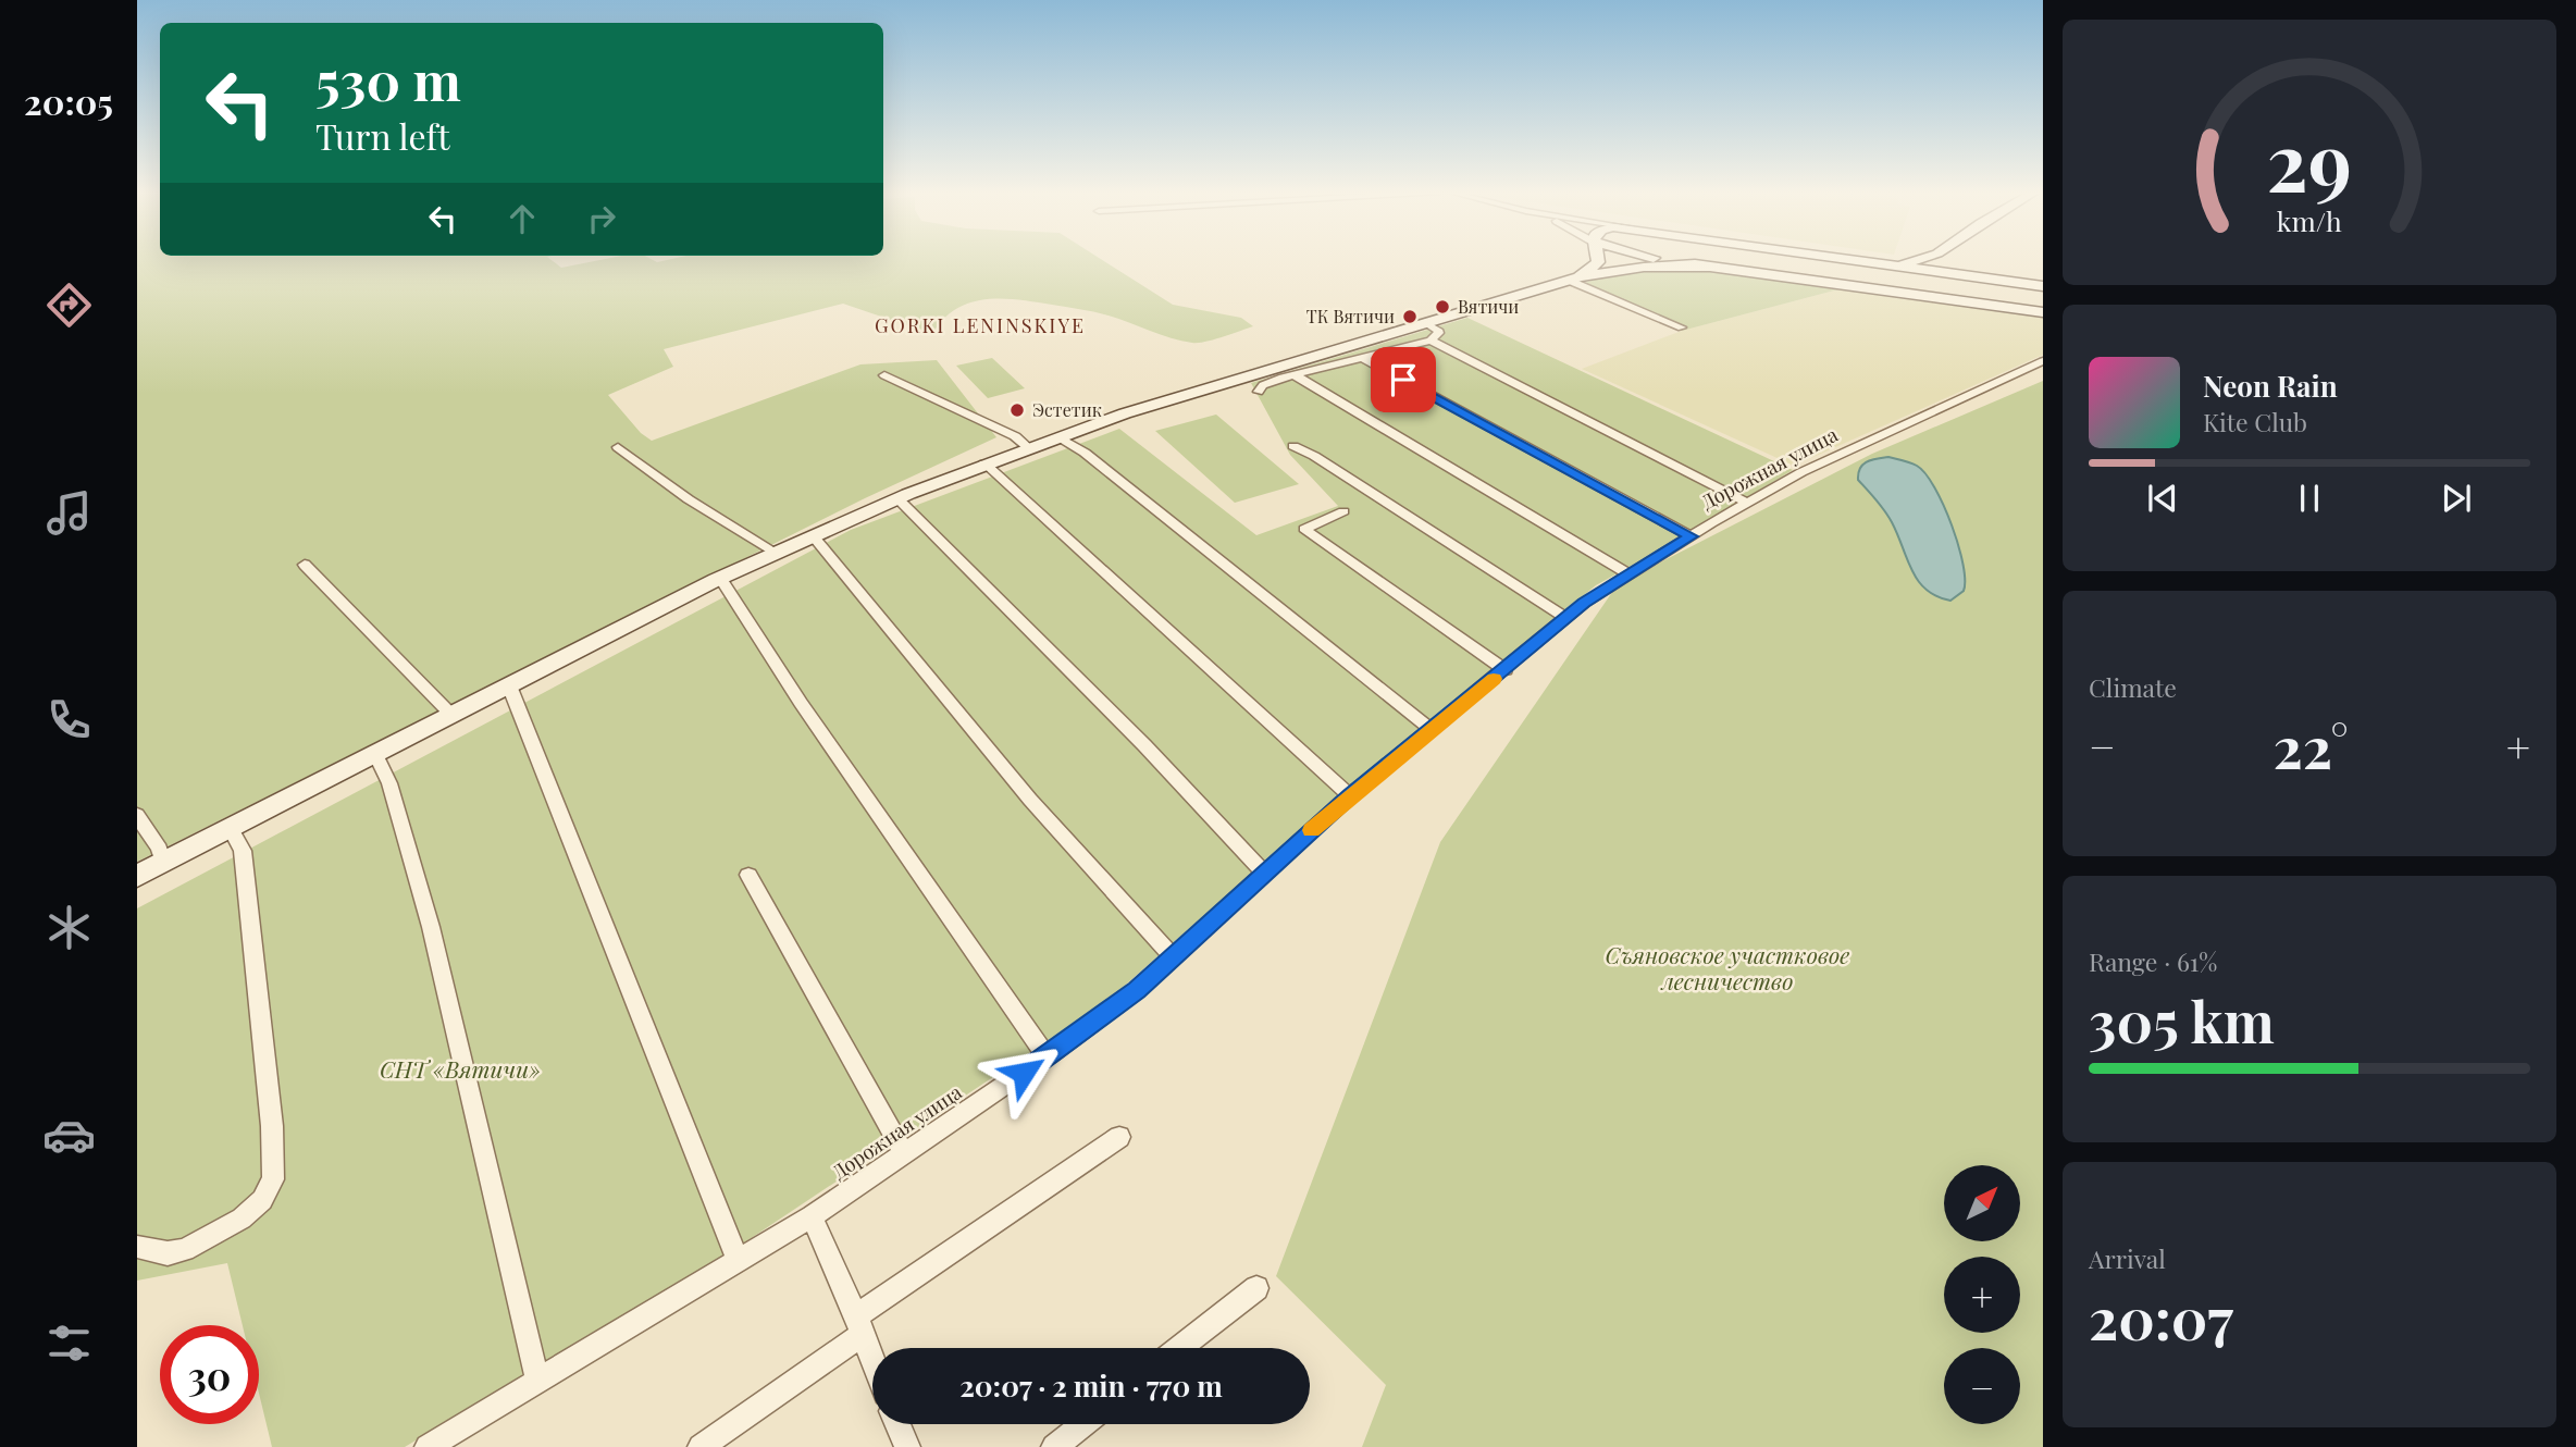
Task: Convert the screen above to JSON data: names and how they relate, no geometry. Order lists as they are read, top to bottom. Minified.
{"streets":{"street":["Дорожная улица"]},"districts":["GORKI LENINSKIYE"],"parks":["Съяновское участковое лесничество","СНТ «Вятичи»"],"places":["Вятичи","ТК Вятичи","Эстетик"],"north":"top right","page":{"tabs":"20:05","turn":["530 m","Turn left"],"song":["Neon Rain","Kite Club"],"tile":["Climate",["Range · 61%","305 km"],["Arrival","20:07"]],"heat":["−","22°","+"],"map_buttons":["+","−"],"limit":"30","trip":"20:07 · 2 min · 770 m","gauge":["29","km/h"]}}
